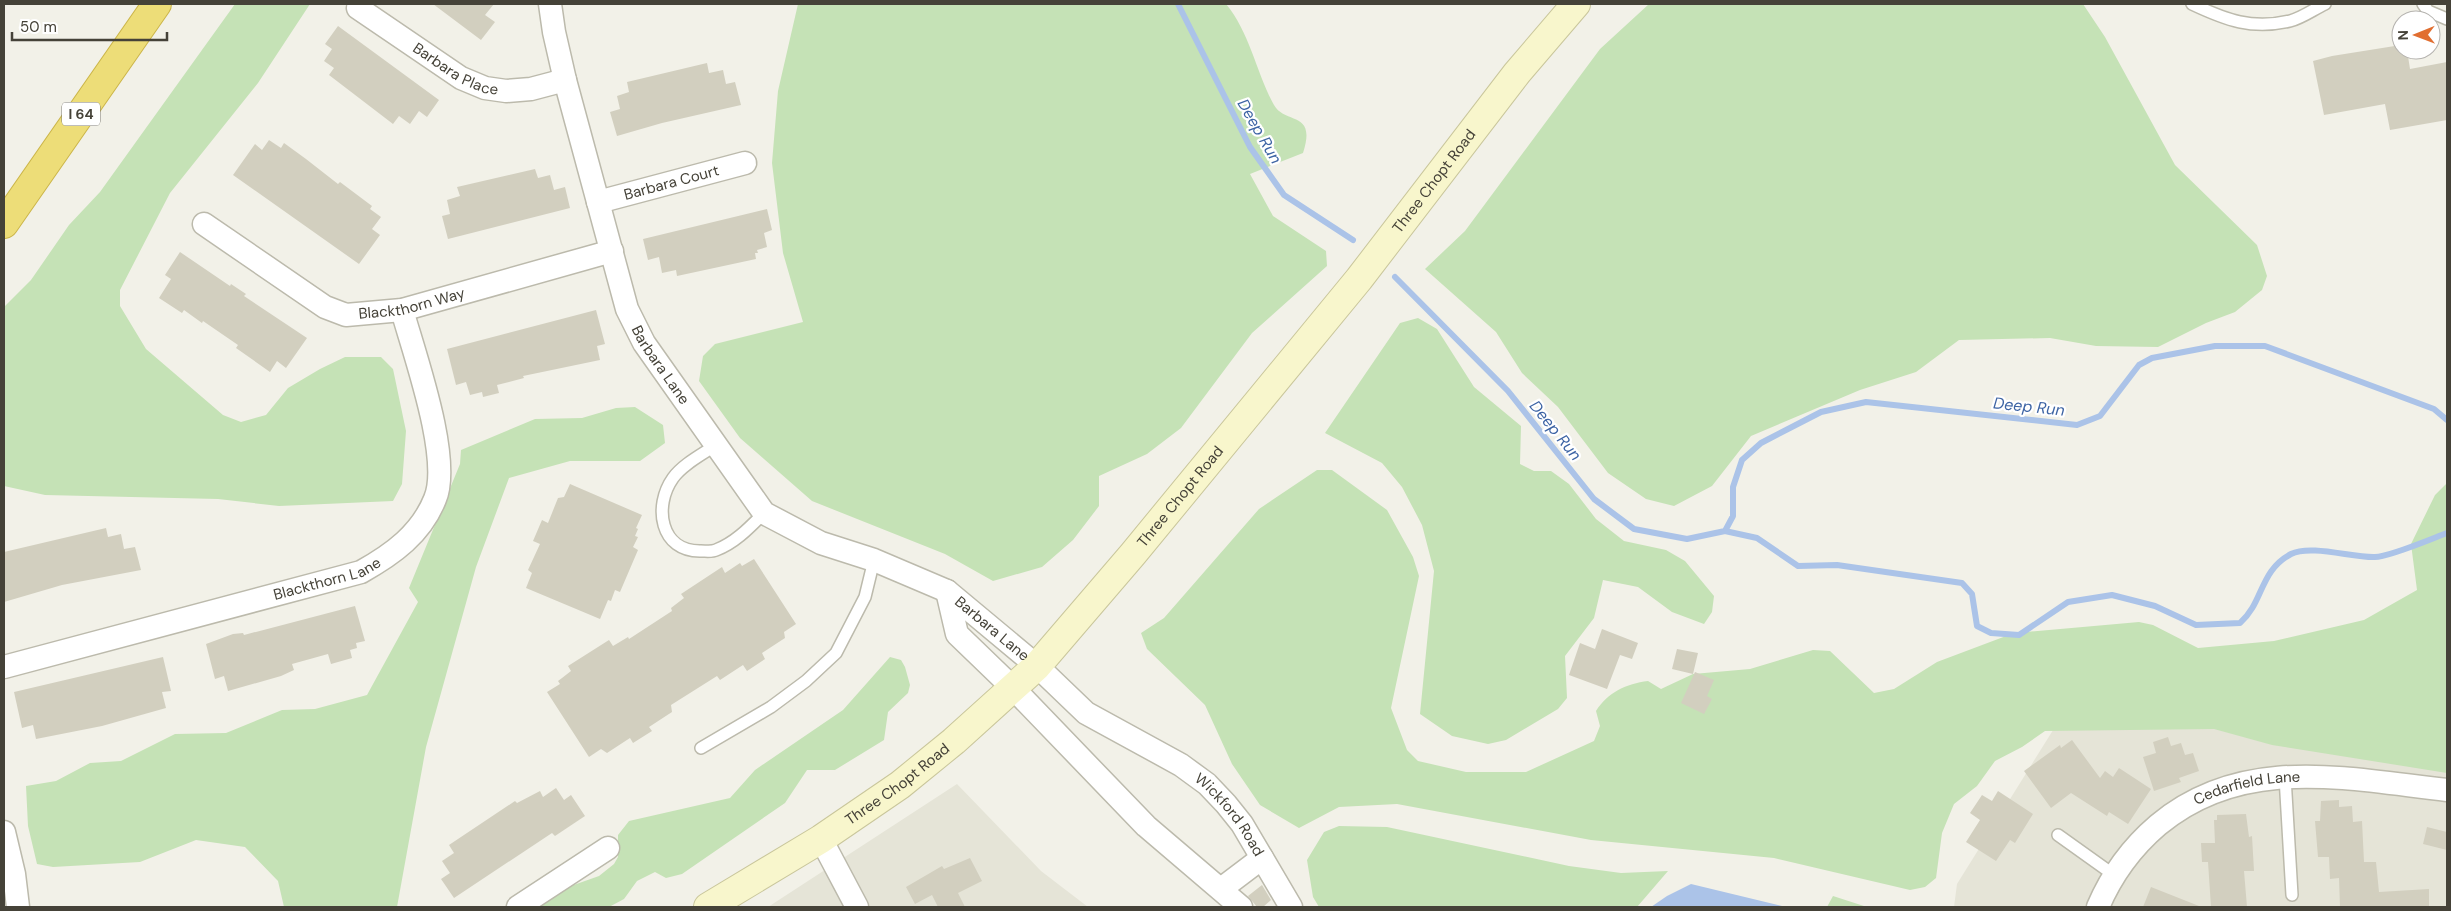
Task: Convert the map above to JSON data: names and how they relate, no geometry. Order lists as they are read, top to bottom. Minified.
{"streets":{"highway":["I 64"],"main road":["Three Chopt Road"],"street":["Barbara Place","Barbara Court","Blackthorn Way","Barbara Lane","Blackthorn Lane","Cedarfield Lane","Wickford Road"]},"crossings":[["Barbara Place","Barbara Lane"],["Three Chopt Road","Barbara Lane"],["Three Chopt Road","Wickford Road"],["Barbara Court","Barbara Lane"],["Blackthorn Way","Barbara Lane"],["Blackthorn Way","Blackthorn Lane"],["Barbara Lane","Wickford Road"]],"water":["Deep Run"],"scale_bar":"50 m","north":"left"}
